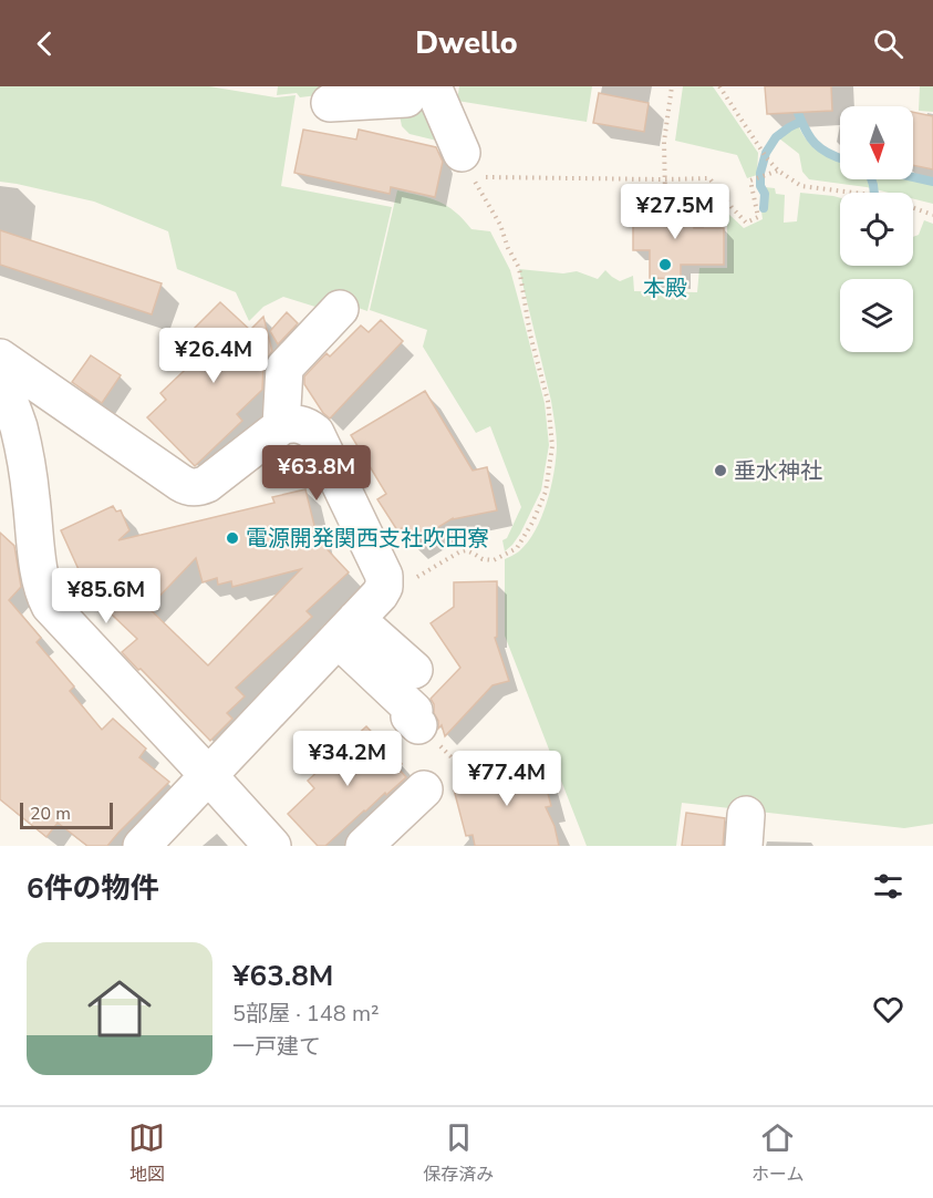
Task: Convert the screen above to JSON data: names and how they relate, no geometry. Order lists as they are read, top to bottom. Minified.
{"places":["本殿","垂水神社","電源開発関西支社吹田寮"],"scale_bar":"20 m","north":"bottom","page":{"header":"Dwello","price":["¥27.5M","¥26.4M","¥63.8M","¥85.6M","¥34.2M","¥77.4M"],"scale":"20 m","heading":"6件の物件","list":[{"name":"¥63.8M","note":"5部屋 · 148 m² · 一戸建て"}],"tabs":["地図","保存済み","ホーム"]}}
